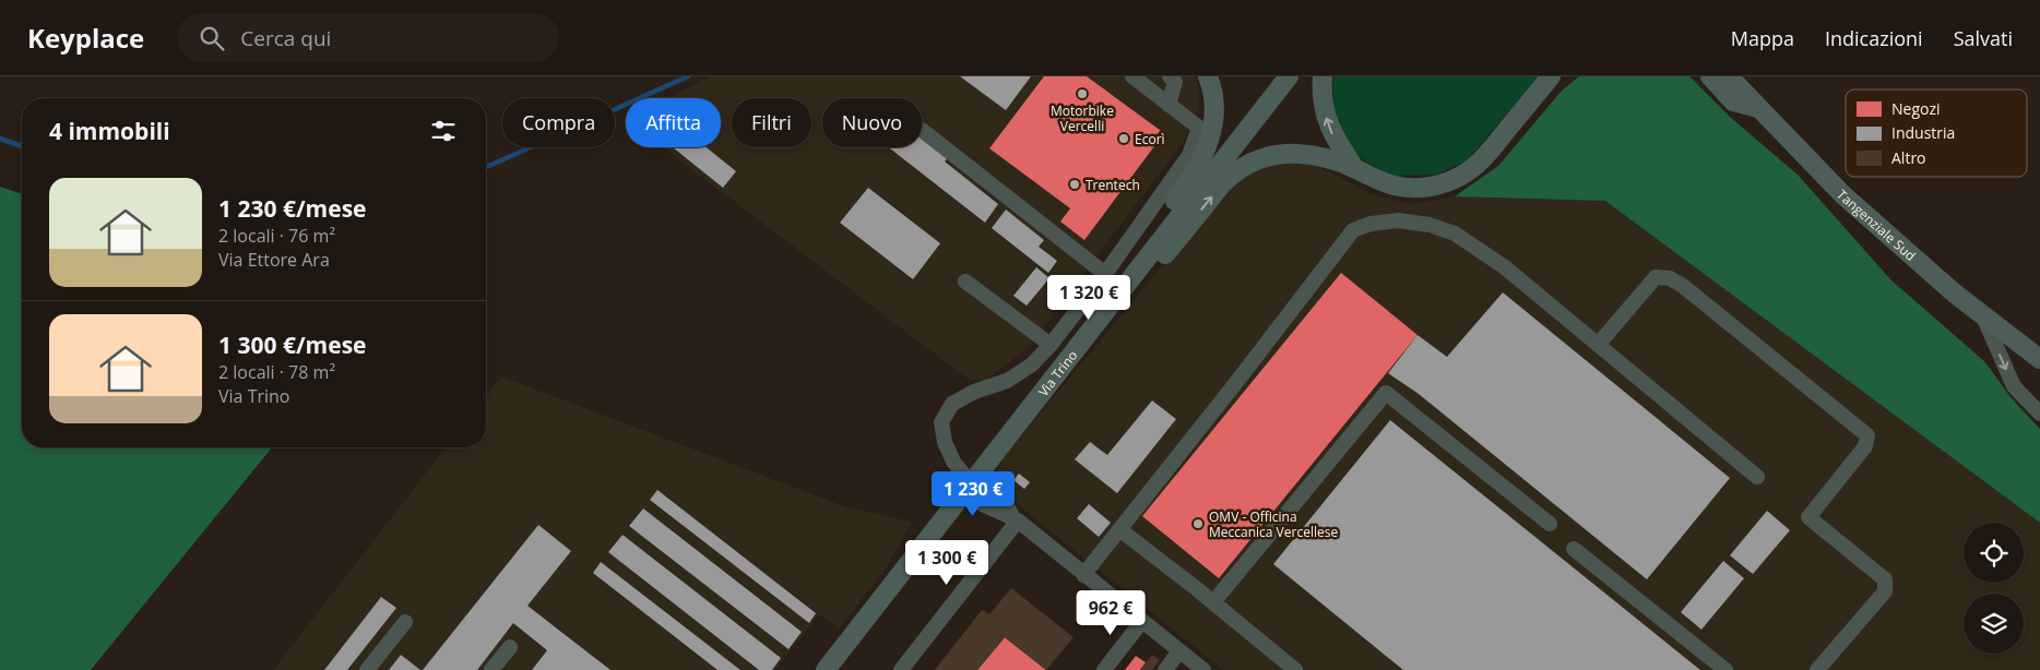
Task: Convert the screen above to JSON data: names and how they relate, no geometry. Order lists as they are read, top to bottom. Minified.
{"streets":{"main road":["Tangenziale Sud","Via Trino"]},"places":["Motorbike Vercelli","Ecorì","Trentech","OMV - Officina Meccanica Vercellese"],"legend":["Negozi","Industria","Altro"],"page":{"header":"Keyplace","search":"Cerca qui","nav":["Mappa","Indicazioni","Salvati"],"chip":["Compra","Affitta","Filtri","Nuovo"],"heading":"4 immobili","list":[{"name":"1 230 €/mese","note":"2 locali · 76 m² · Via Ettore Ara"},{"name":"1 300 €/mese","note":"2 locali · 78 m² · Via Trino"}],"price":["1 320 €","1 230 €","1 300 €","962 €"]}}
